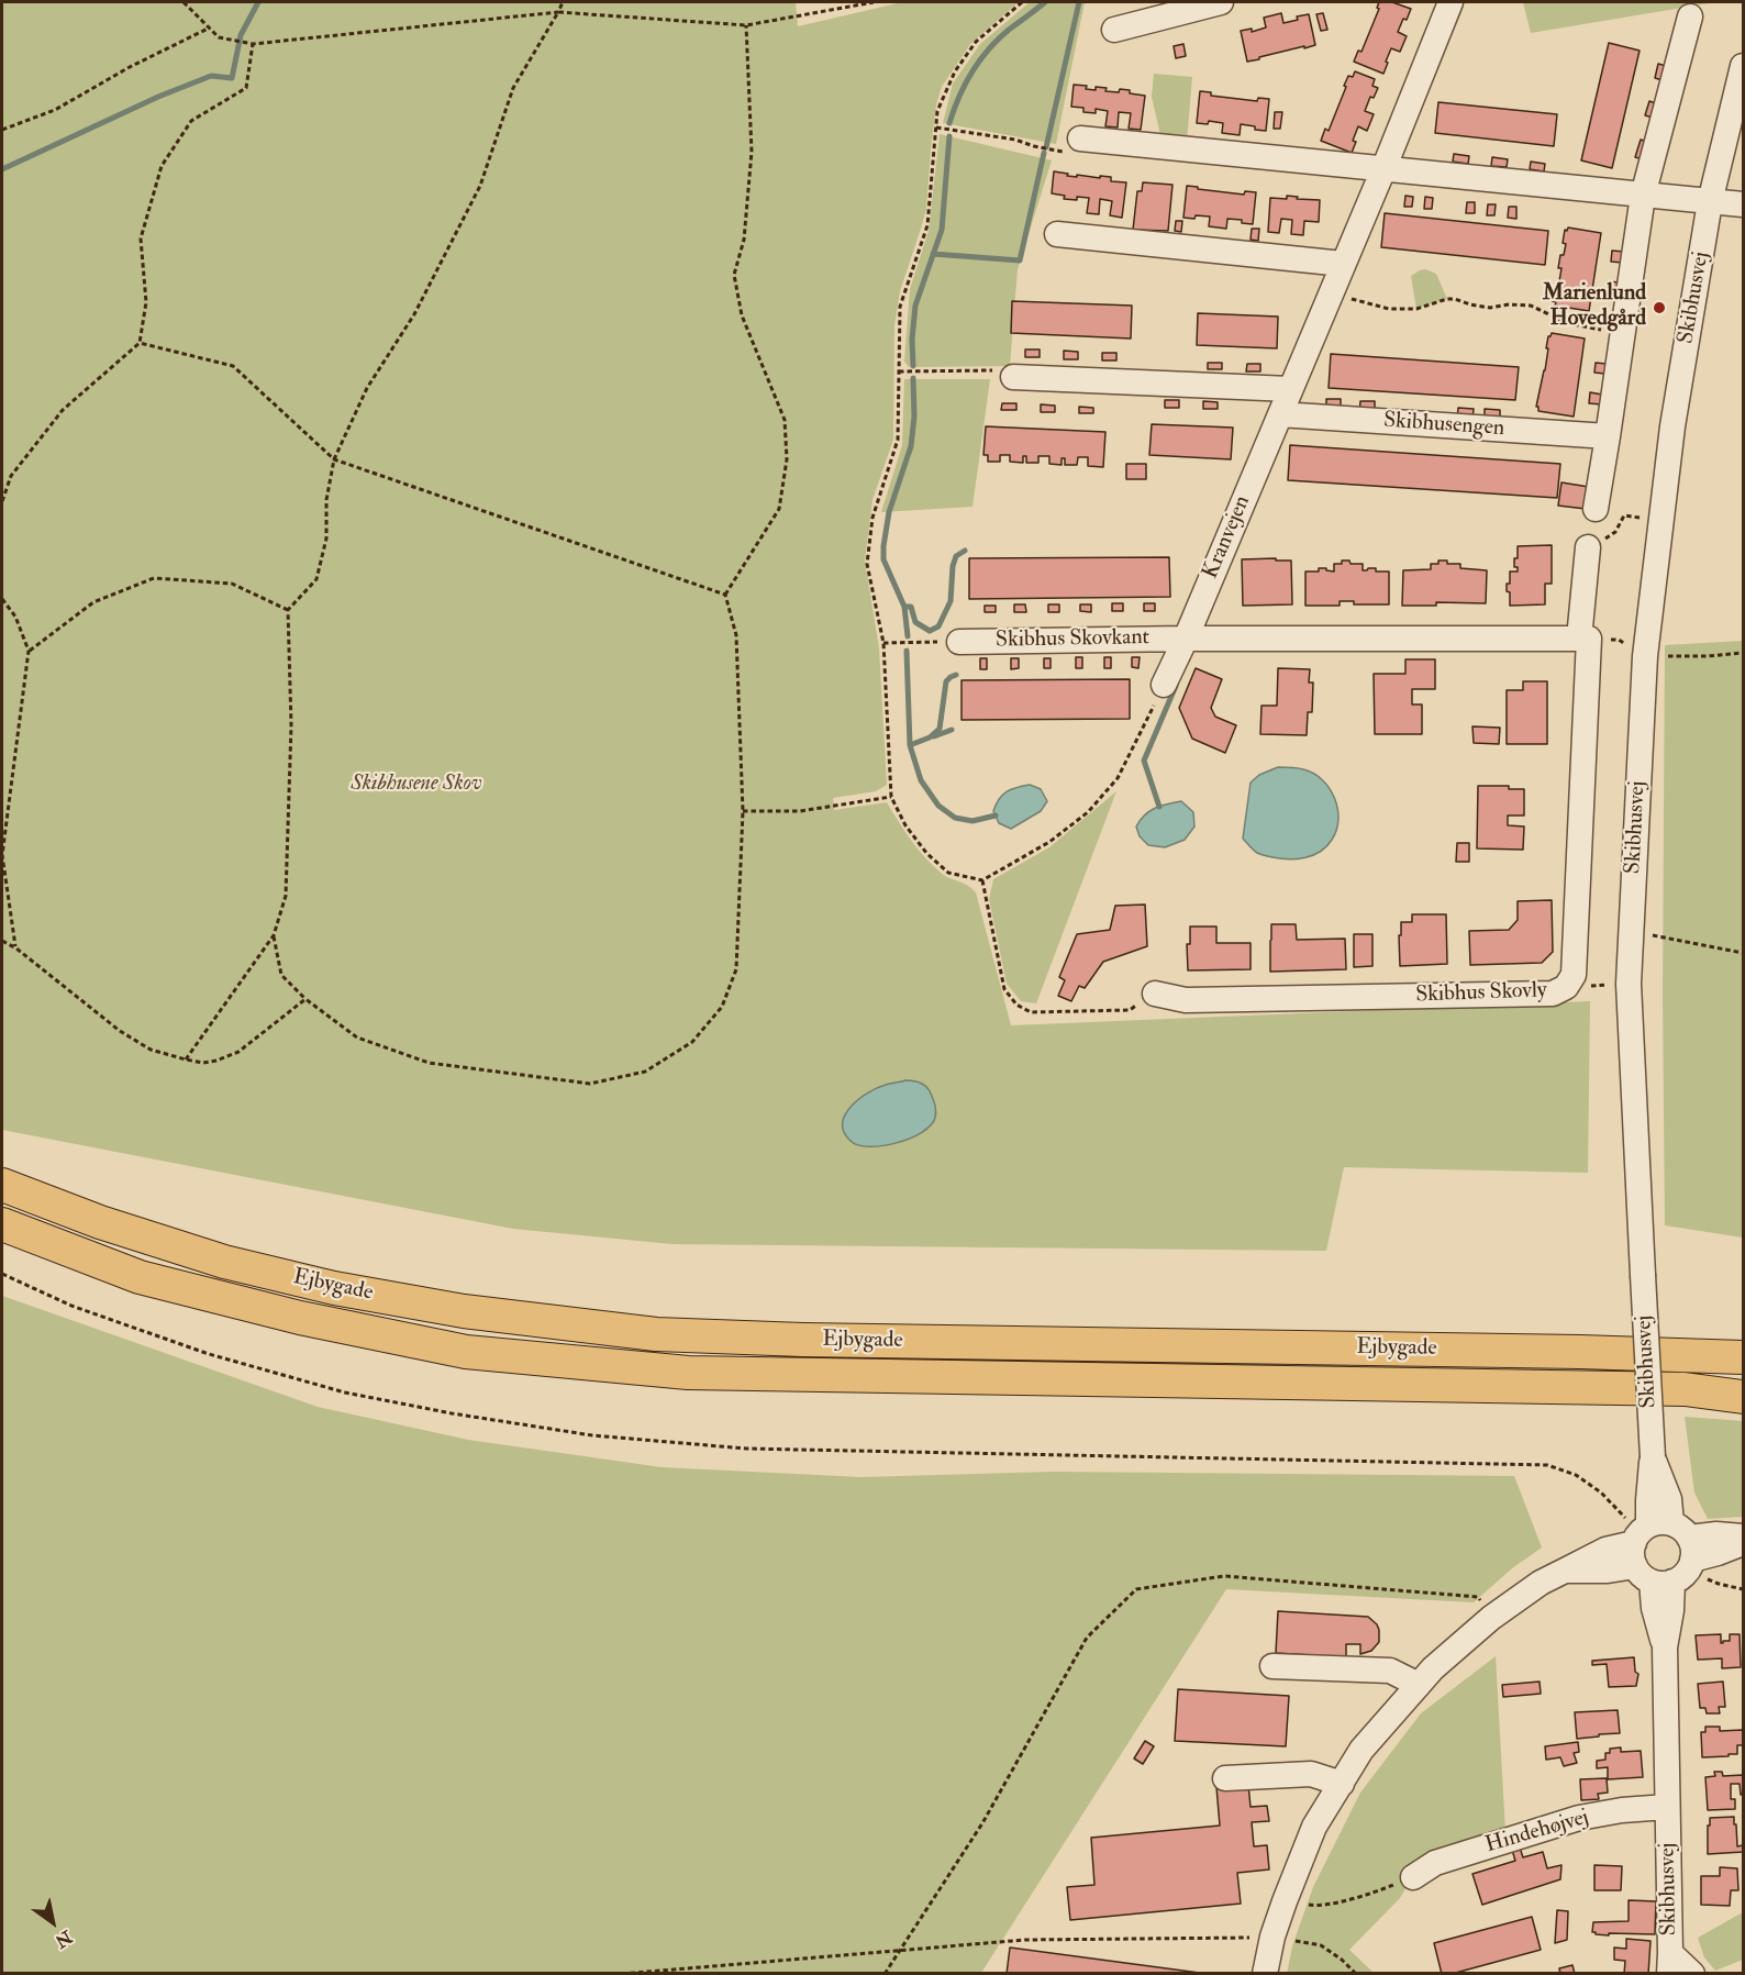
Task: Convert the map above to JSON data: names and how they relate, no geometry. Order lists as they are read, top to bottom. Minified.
{"streets":{"main road":["Ejbygade"],"street":["Skibhusvej","Skibhusengen","Kranvejen","Skibhus Skovkant","Skibhus Skovly","Hindehøjvej"]},"crossings":[["Skibhusvej","Hindehøjvej"],["Skibhusengen","Kranvejen"],["Kranvejen","Skibhus Skovkant"]],"parks":["Skibhusene Skov"],"places":["Marienlund Hovedgård"],"north":"bottom right"}
